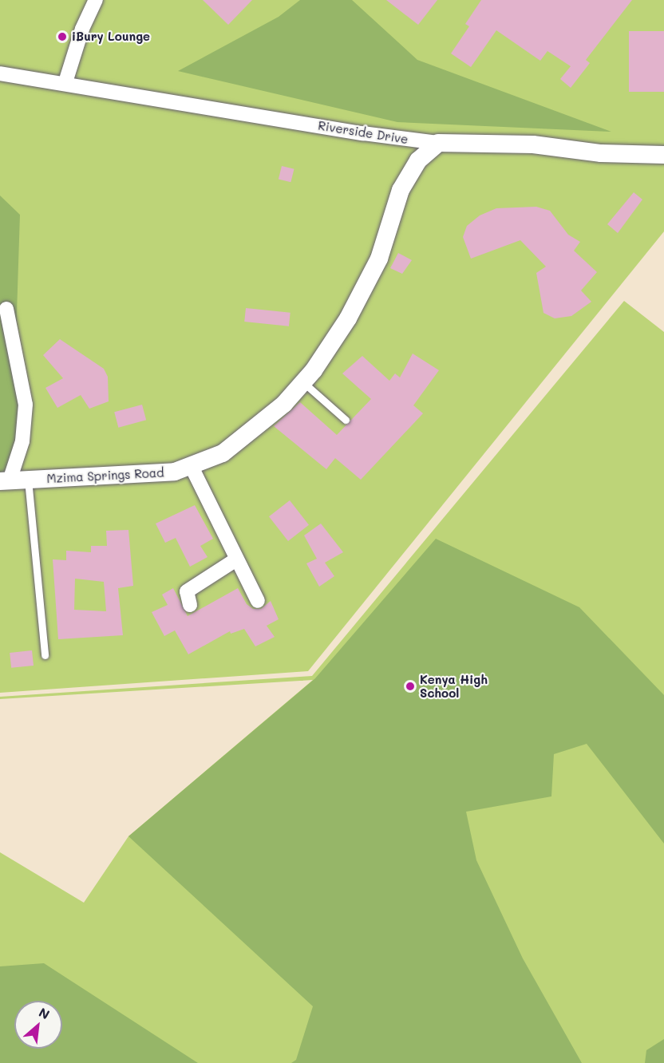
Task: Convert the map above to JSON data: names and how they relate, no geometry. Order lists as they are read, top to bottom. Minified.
{"streets":{"street":["Riverside Drive","Mzima Springs Road"]},"crossings":[["Riverside Drive","Mzima Springs Road"]],"places":["iBury Lounge","Kenya High School"],"north":"top right"}
